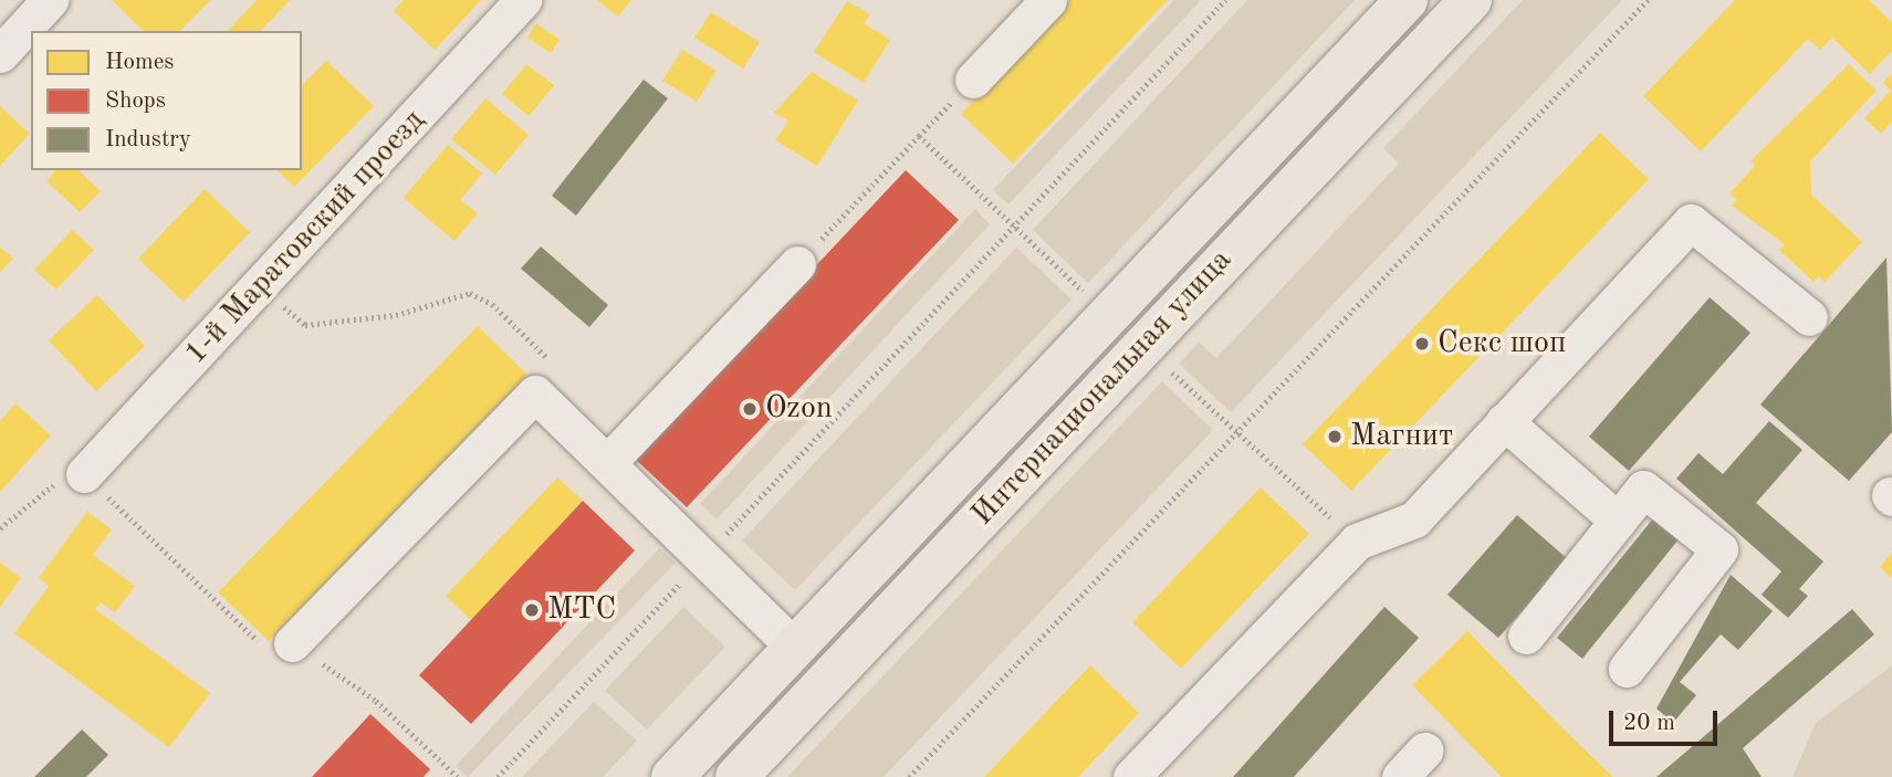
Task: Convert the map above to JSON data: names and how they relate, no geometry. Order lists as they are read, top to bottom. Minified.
{"streets":{"main road":["Интернациональная улица"],"street":["1-й Маратовский проезд"]},"places":["Секс шоп","Ozon","Магнит","МТС"],"legend":["Homes","Shops","Industry"],"scale_bar":"20 m"}
